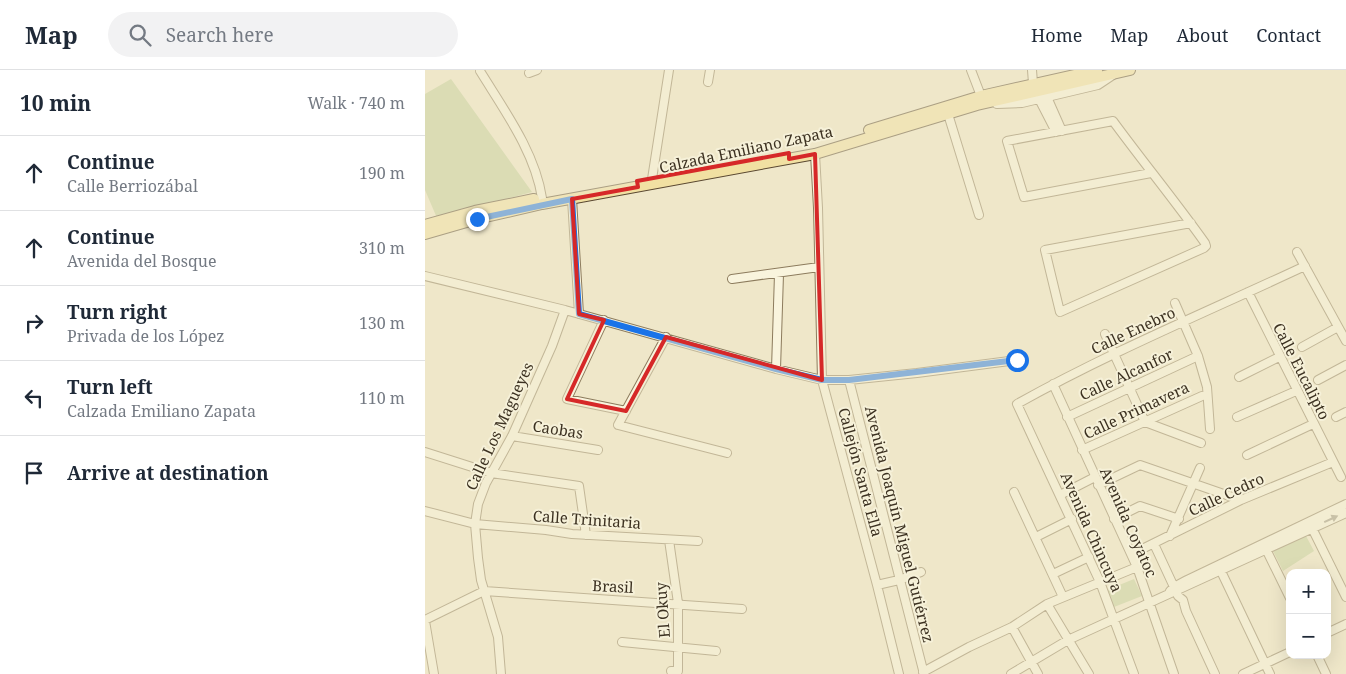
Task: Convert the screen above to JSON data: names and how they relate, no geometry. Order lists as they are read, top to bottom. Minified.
{"streets":{"main road":["Calzada Emiliano Zapata"],"street":["Calle Enebro","Calle Eucalipto","Calle Alcanfor","Calle Primavera","Calle Los Magueyes","Caobas","Callejón Santa Ella","Calle Cedro","Calle Trinitaria","Avenida Coyatoc","Avenida Joaquín Miguel Gutiérrez","Avenida Chincuya","Brasil","El Okuy"]},"crossings":[["Calzada Emiliano Zapata","Callejón Santa Ella"],["Calle Enebro","Calle Eucalipto"],["Calle Enebro","Avenida Coyatoc"],["Calle Enebro","Avenida Chincuya"],["Calle Eucalipto","Calle Cedro"],["Calle Alcanfor","Avenida Coyatoc"],["Calle Primavera","Avenida Coyatoc"],["Calle Los Magueyes","Caobas"],["Calle Los Magueyes","Calle Trinitaria"],["Calle Los Magueyes","Brasil"],["Calle Cedro","Avenida Coyatoc"],["Calle Trinitaria","El Okuy"],["Brasil","El Okuy"]],"page":{"header":"Map","search":"Search here","nav":["Home","Map","About","Contact"],"heading":["10 min","Walk · 740 m"],"list":[["Continue","Calle Berriozábal","190 m"],["Continue","Avenida del Bosque","310 m"],["Turn right","Privada de los López","130 m"],["Turn left","Calzada Emiliano Zapata","110 m"],"Arrive at destination"],"map_buttons":["+","−"]}}
